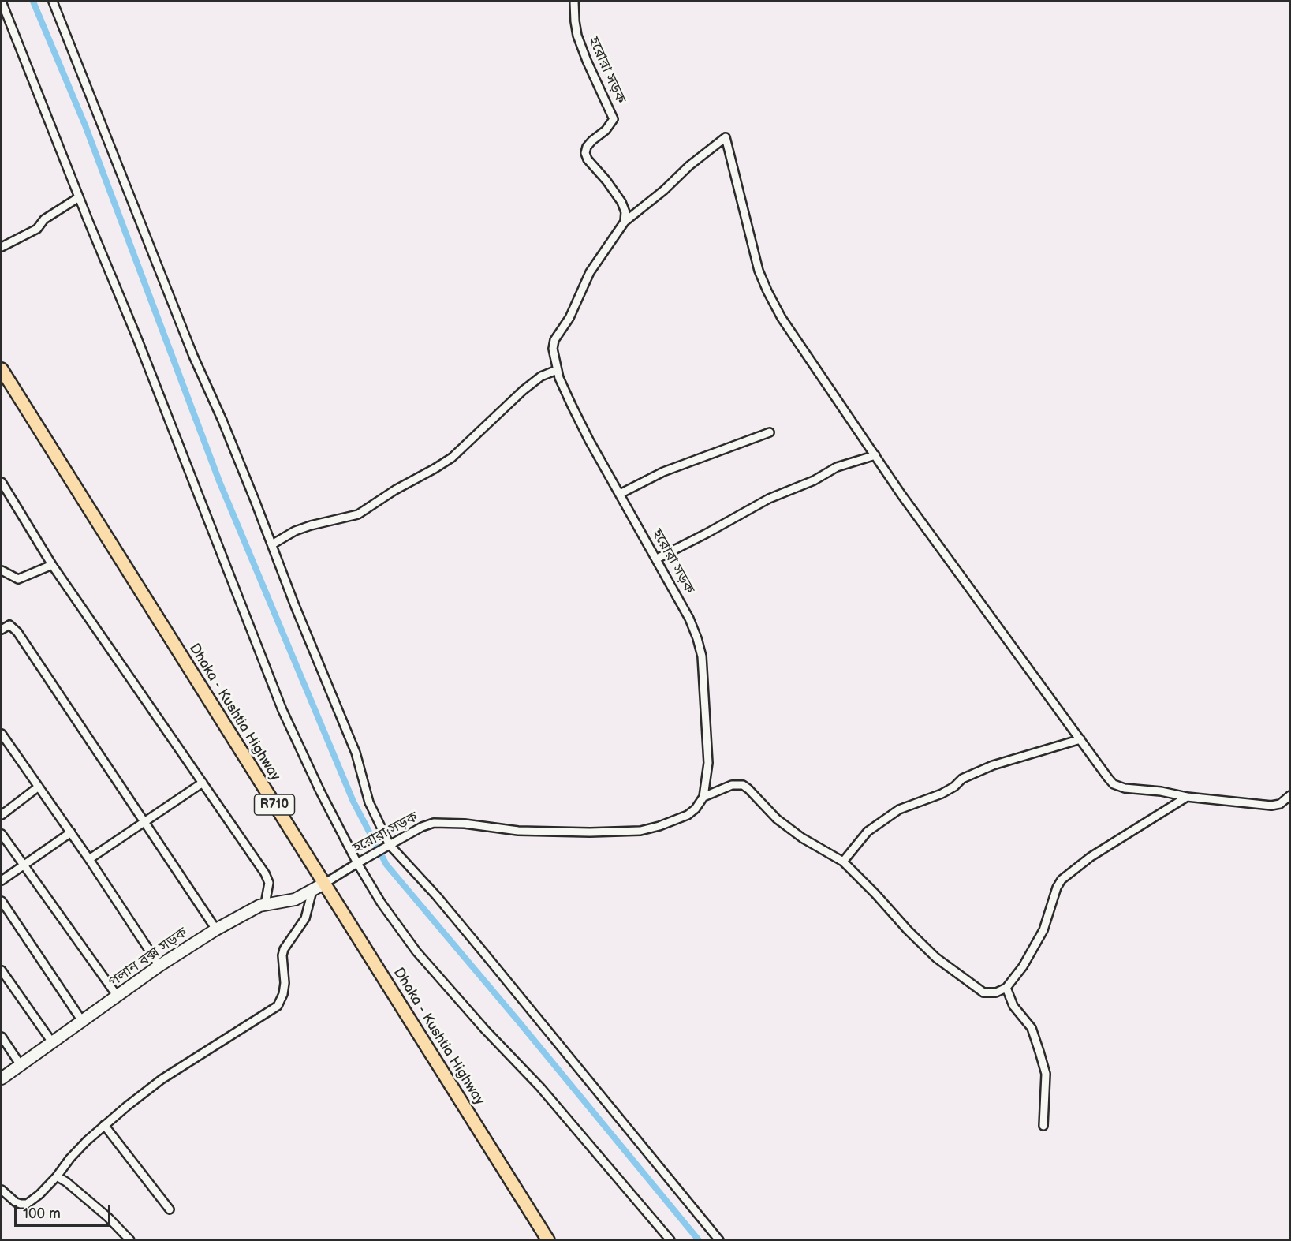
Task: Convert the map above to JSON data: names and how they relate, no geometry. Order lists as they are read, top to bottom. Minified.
{"streets":{"main road":["Dhaka - Kushtia Highway","R710","পলান বক্স সড়ক"],"street":["হরোরা সড়ক"]},"crossings":[["হরোরা সড়ক","Dhaka - Kushtia Highway"],["হরোরা সড়ক","পলান বক্স সড়ক"],["Dhaka - Kushtia Highway","পলান বক্স সড়ক"]],"scale_bar":"100 m"}
